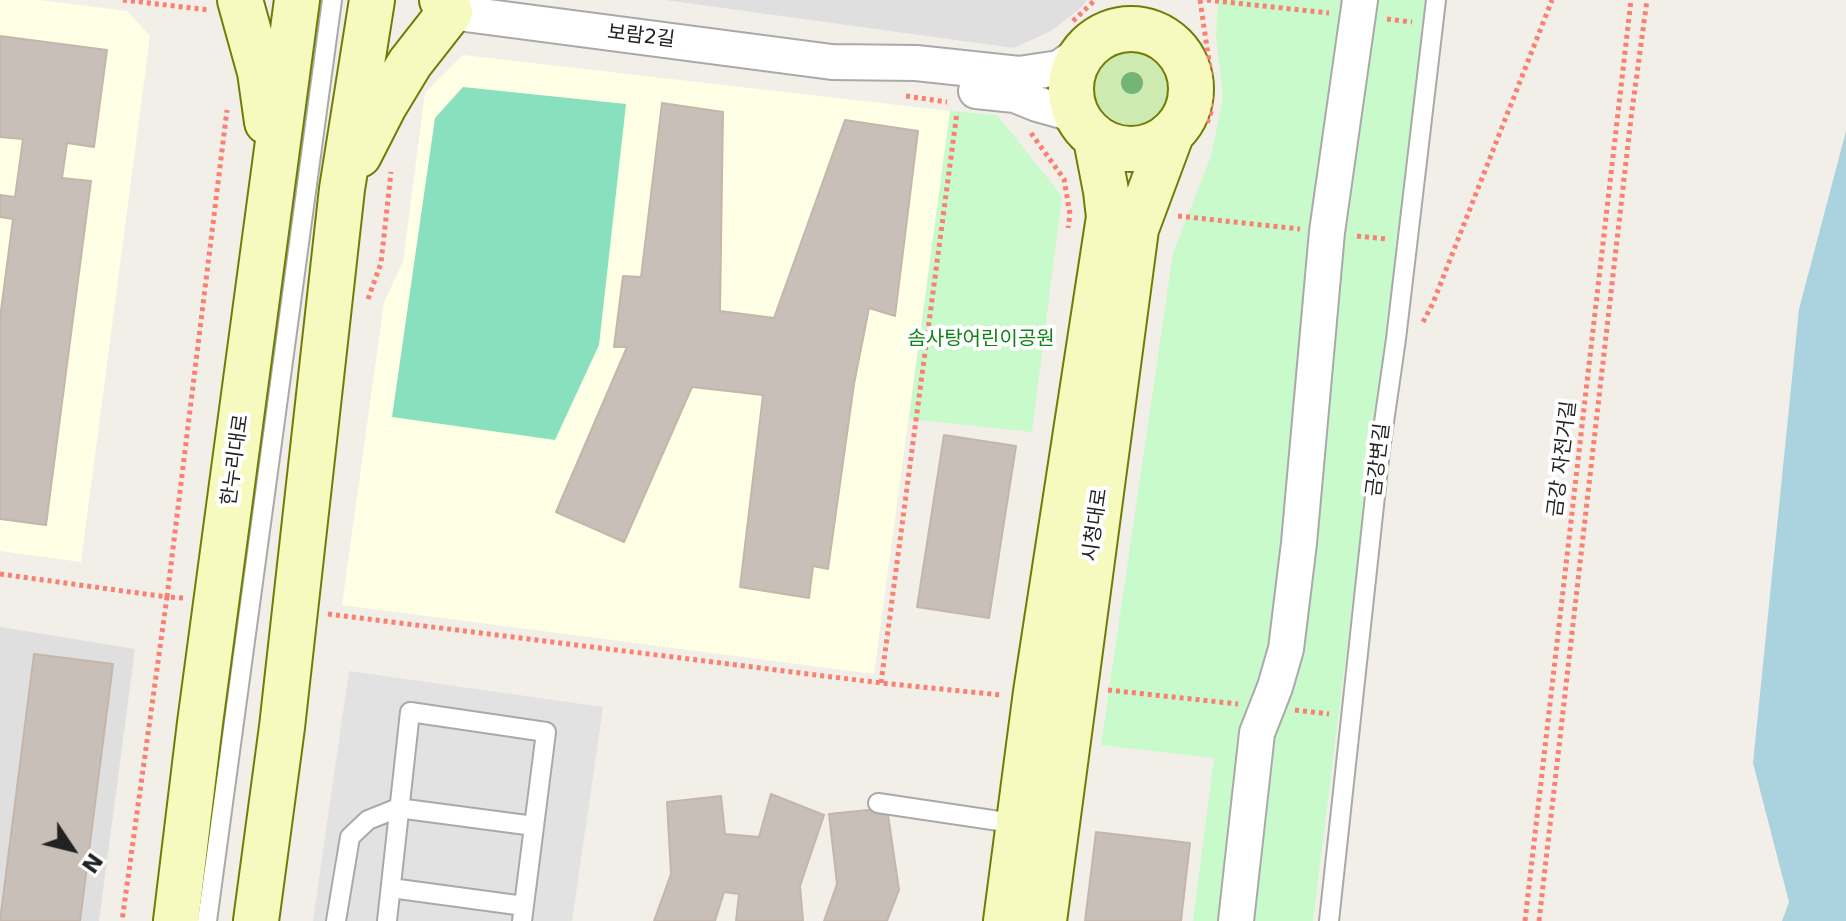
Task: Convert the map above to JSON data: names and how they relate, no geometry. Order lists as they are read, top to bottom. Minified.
{"streets":{"street":["보람2길","한누리대로","시청대로"],"lane":["금강변길"],"path":["금강 자전거길"]},"crossings":[["보람2길","시청대로"]],"parks":["솜사탕어린이공원"],"north":"bottom right"}
